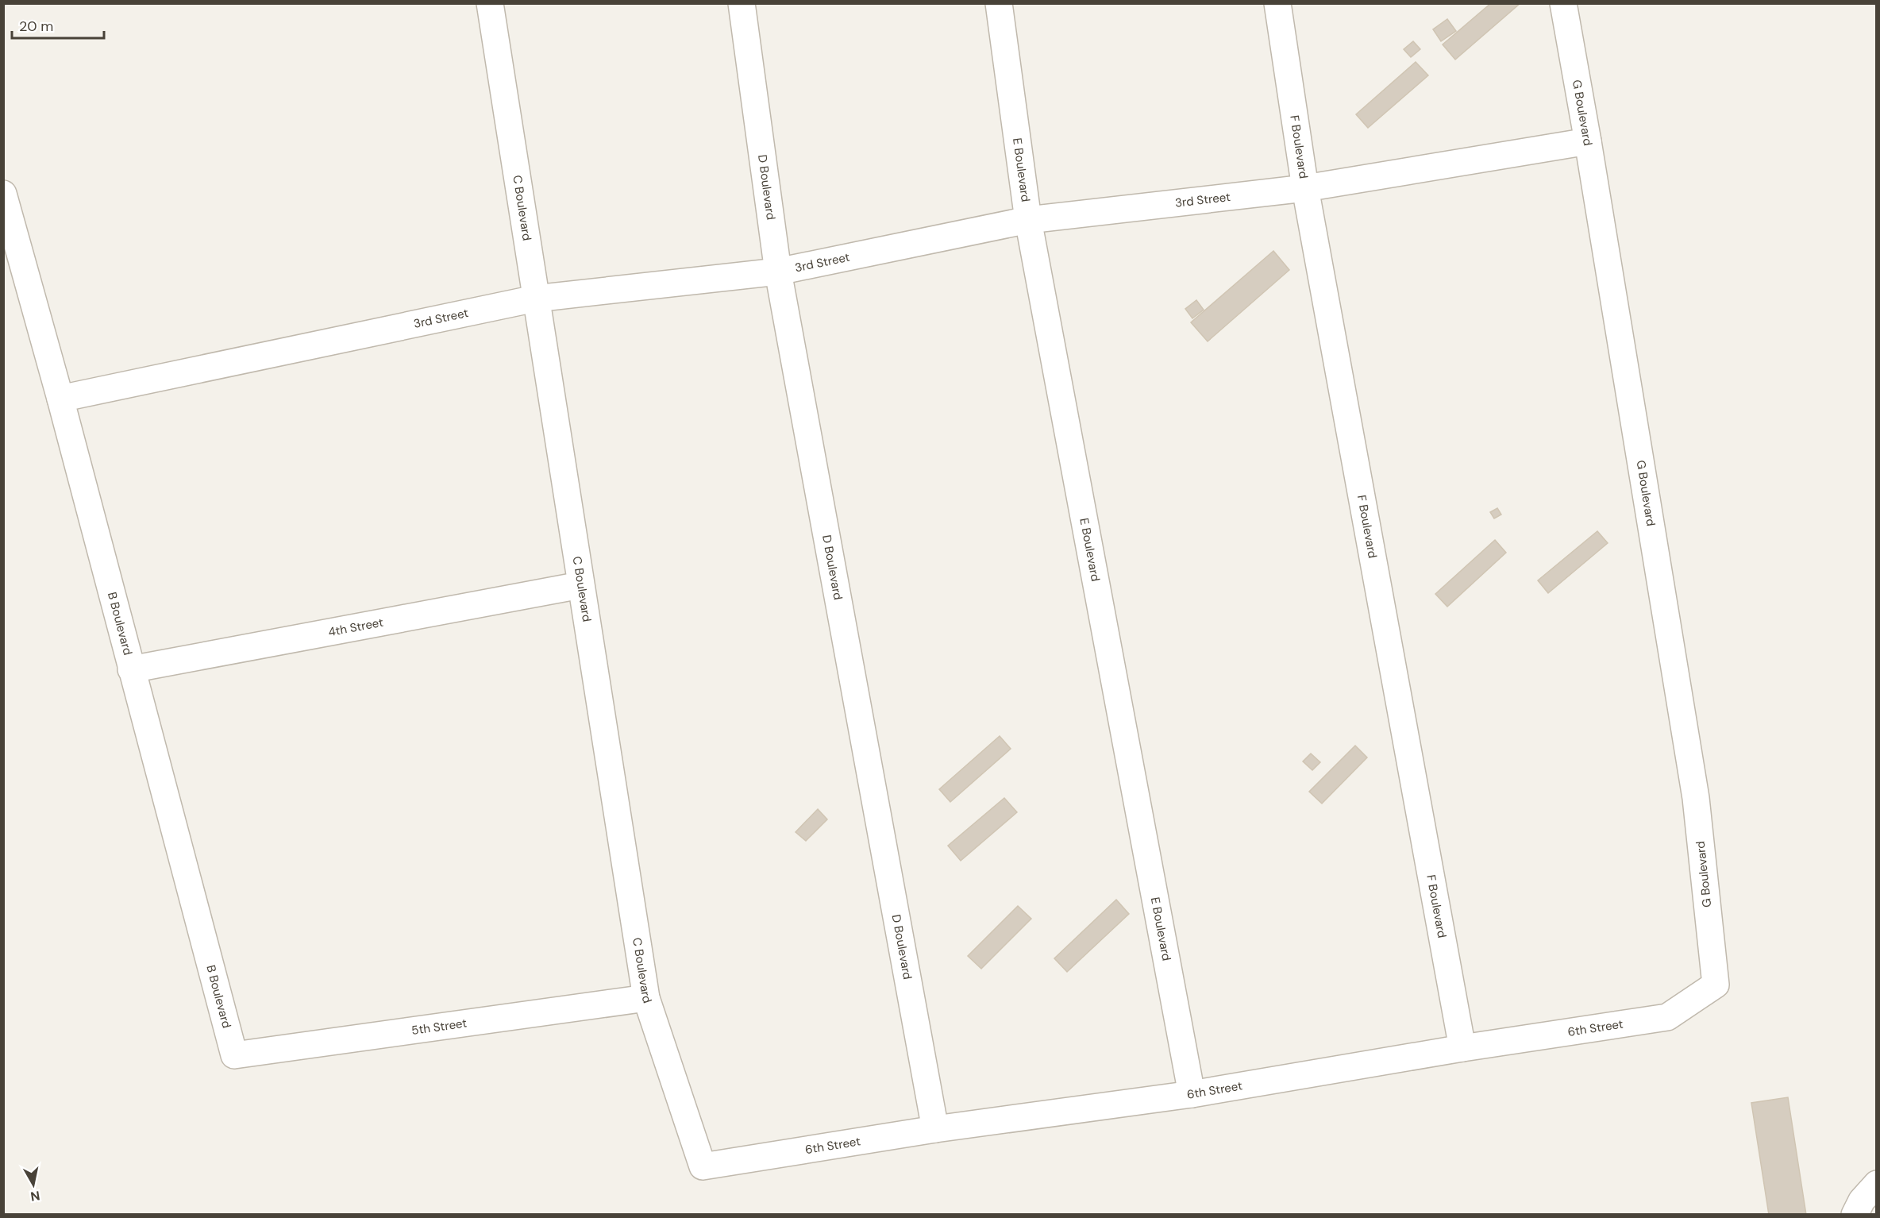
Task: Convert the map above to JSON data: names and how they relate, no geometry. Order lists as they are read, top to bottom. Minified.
{"streets":{"street":["G Boulevard","F Boulevard","E Boulevard","D Boulevard","3rd Street","C Boulevard","B Boulevard","4th Street","5th Street","6th Street"]},"crossings":[["G Boulevard","3rd Street"],["G Boulevard","6th Street"],["F Boulevard","3rd Street"],["F Boulevard","6th Street"],["E Boulevard","3rd Street"],["E Boulevard","6th Street"],["D Boulevard","3rd Street"],["D Boulevard","6th Street"],["3rd Street","C Boulevard"],["3rd Street","B Boulevard"],["C Boulevard","4th Street"],["C Boulevard","5th Street"],["C Boulevard","6th Street"],["B Boulevard","4th Street"],["B Boulevard","5th Street"]],"scale_bar":"20 m","north":"bottom"}
